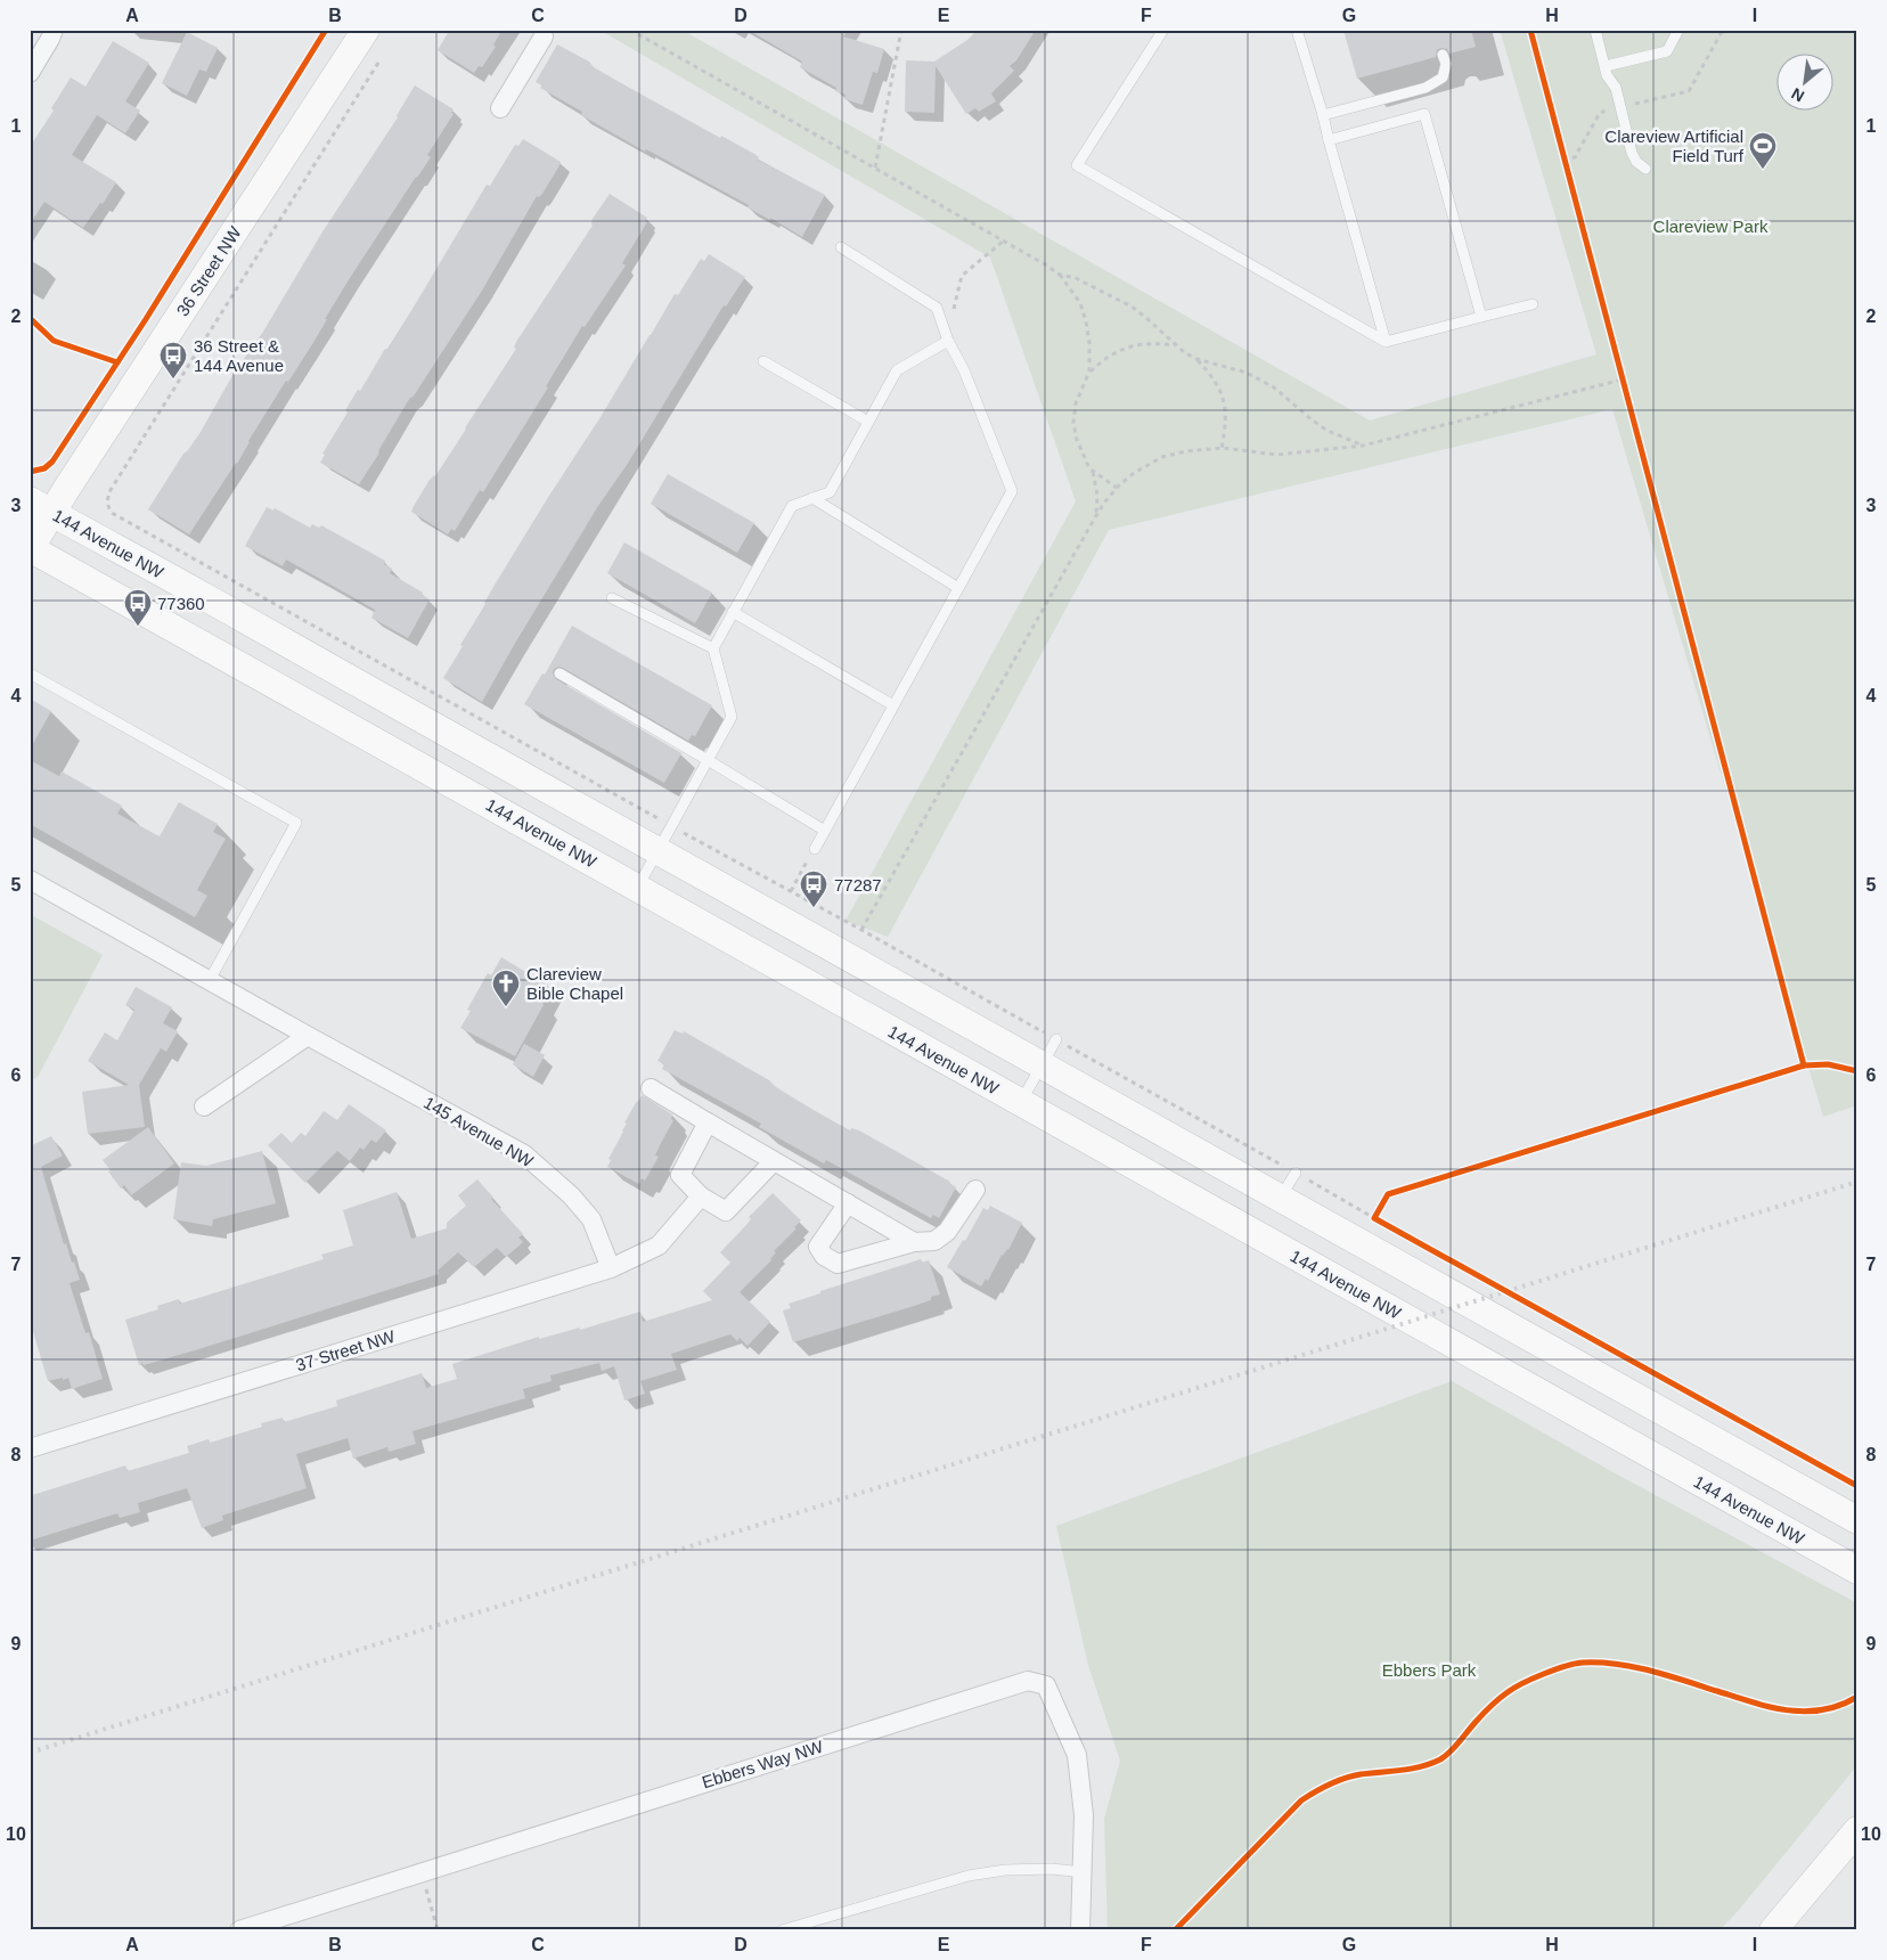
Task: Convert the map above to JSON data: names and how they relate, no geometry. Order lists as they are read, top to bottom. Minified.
{"streets":{"main road":["36 Street NW","144 Avenue NW"],"street":["145 Avenue NW","37 Street NW","Ebbers Way NW"]},"crossings":[["36 Street NW","144 Avenue NW"],["145 Avenue NW","37 Street NW"]],"parks":["Clareview Park","Ebbers Park"],"places":{"sports":["Clareview Artificial Field Turf"],"bus stop":["36 Street & 144 Avenue","77360","77287"],"church":["Clareview Bible Chapel"]},"north":"bottom left","grid":{"columns":["A","B","C","D","E","F","G","H","I"],"rows":["1","2","3","4","5","6","7","8","9","10"]}}
